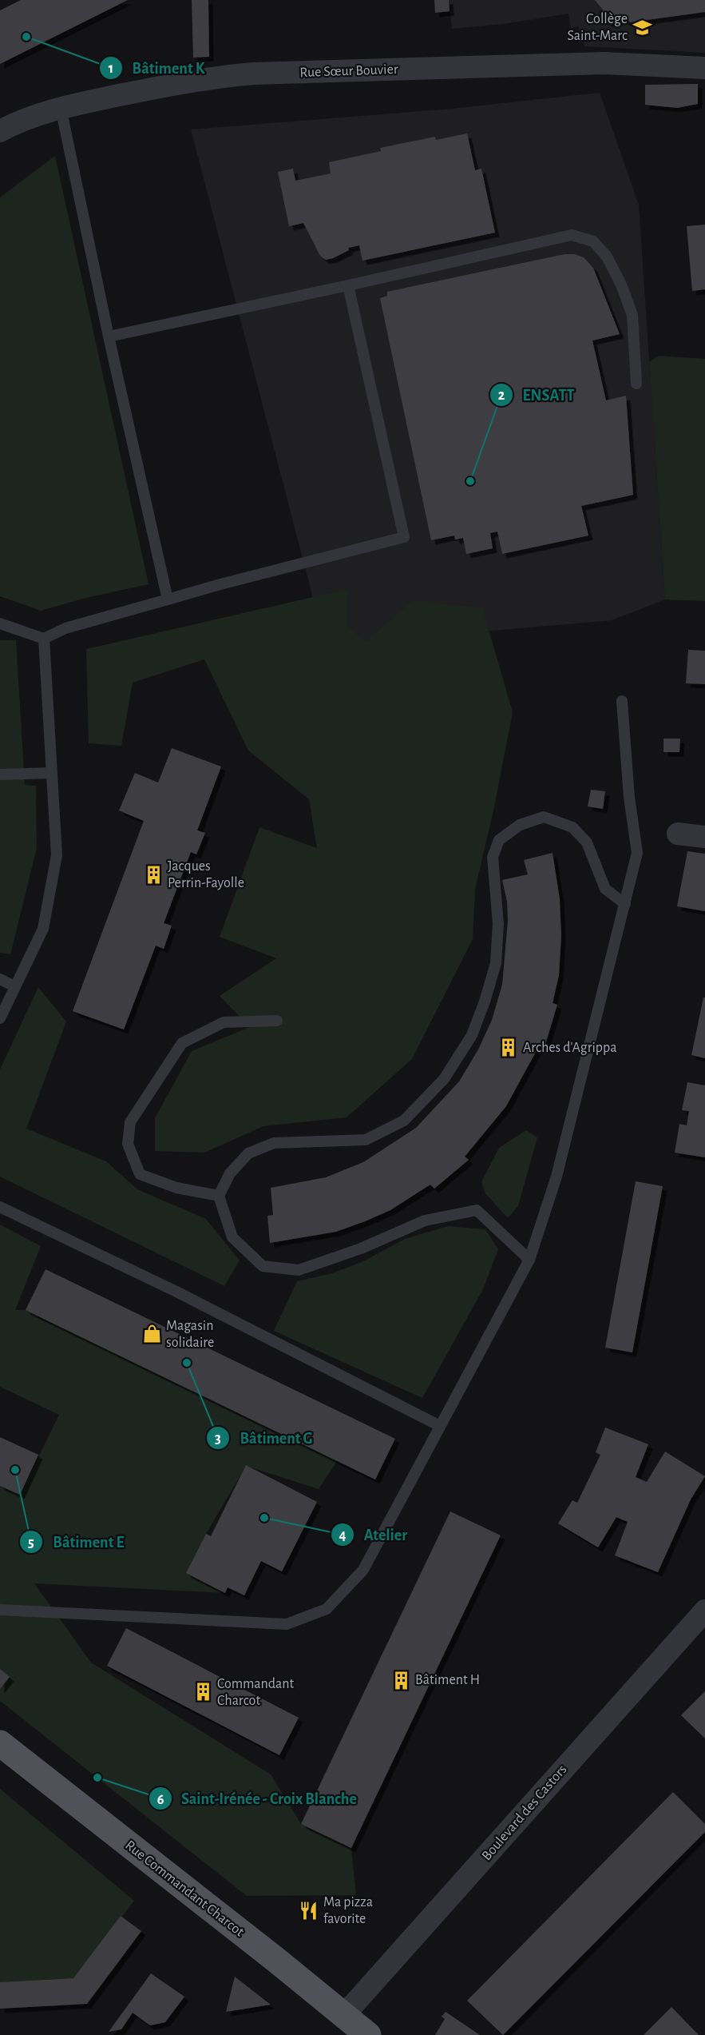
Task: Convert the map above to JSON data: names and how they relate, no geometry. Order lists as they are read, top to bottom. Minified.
{"streets":{"main road":["Rue Commandant Charcot"],"street":["Rue Sœur Bouvier","Boulevard des Castors"]},"crossings":[["Boulevard des Castors","Rue Commandant Charcot"]],"places":{"school or university":["Collège Saint-Marc"],"other":["Bâtiment K","ENSATT","Bâtiment G","Bâtiment E","Atelier","Saint-Irénée - Croix Blanche"],"building":["Jacques Perrin-Fayolle","Arches d'Agrippa","Bâtiment H","Commandant Charcot"],"shop":["Magasin solidaire"],"restaurant":["Ma pizza favorite"]}}
